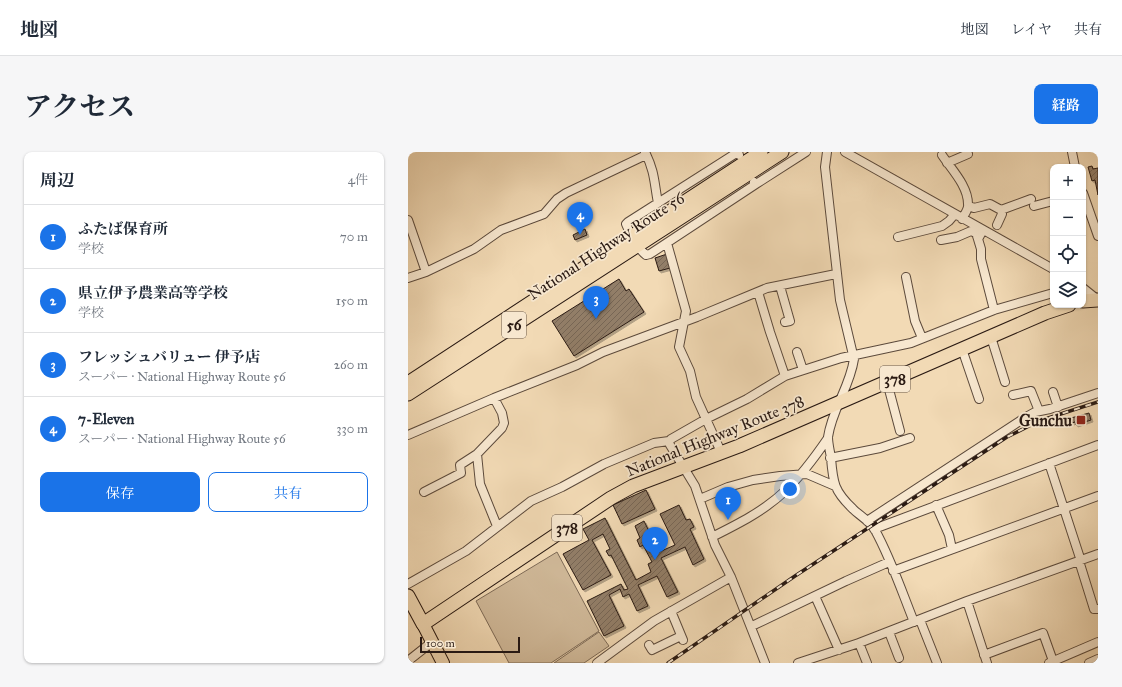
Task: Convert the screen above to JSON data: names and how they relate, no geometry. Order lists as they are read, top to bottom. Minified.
{"streets":{"highway":["National Highway Route 56","56","378","National Highway Route 378"]},"places":{"transit":["Gunchu"]},"scale_bar":"100 m","page":{"header":"地図","nav":["地図","レイヤ","共有"],"title":"アクセス","buttons":["経路",["保存","共有"]],"heading":["周辺","4件"],"map_buttons":["+","−"],"pins":["4","3","1","2"],"list":[{"mark":"1","name":"ふたば保育所","note":"学校","value":"70 m"},{"mark":"2","name":"県立伊予農業高等学校","note":"学校","value":"150 m"},{"mark":"3","name":"フレッシュバリュー 伊予店","note":"スーパー · National Highway Route 56","value":"260 m"},{"mark":"4","name":"7-Eleven","note":"スーパー · National Highway Route 56","value":"330 m"}],"scale":"100 m"}}
